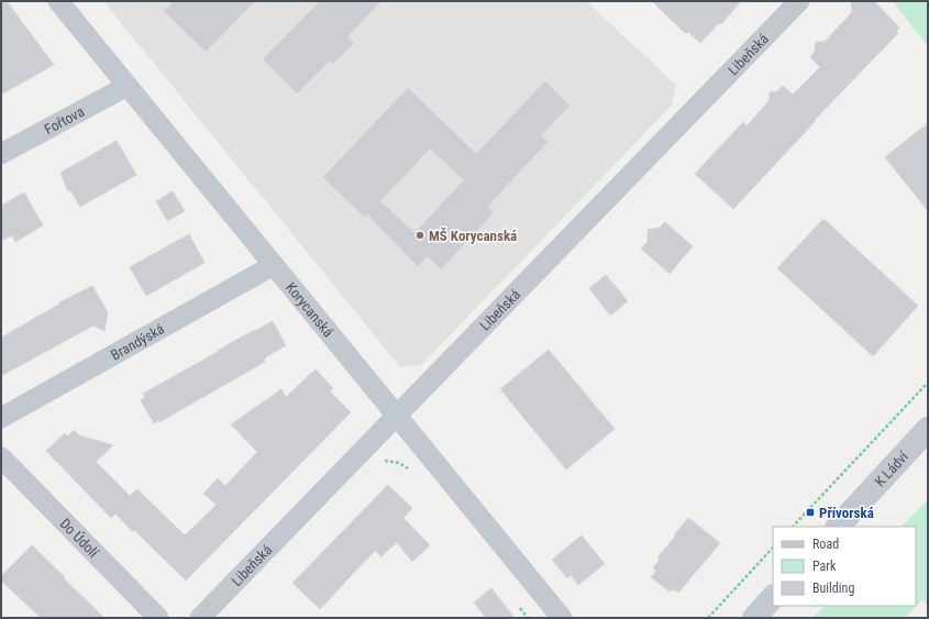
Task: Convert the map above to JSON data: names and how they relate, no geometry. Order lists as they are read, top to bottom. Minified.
{"streets":{"street":["Libeňská","Fořtova","Korycanská","Brandýská","K Ládví","Do Údolí"]},"crossings":[["Libeňská","Korycanská"],["Fořtova","Korycanská"],["Korycanská","Brandýská"]],"places":{"other":["MŠ Korycanská"],"transit":["Přívorská"]},"legend":["Road","Park","Building"]}
